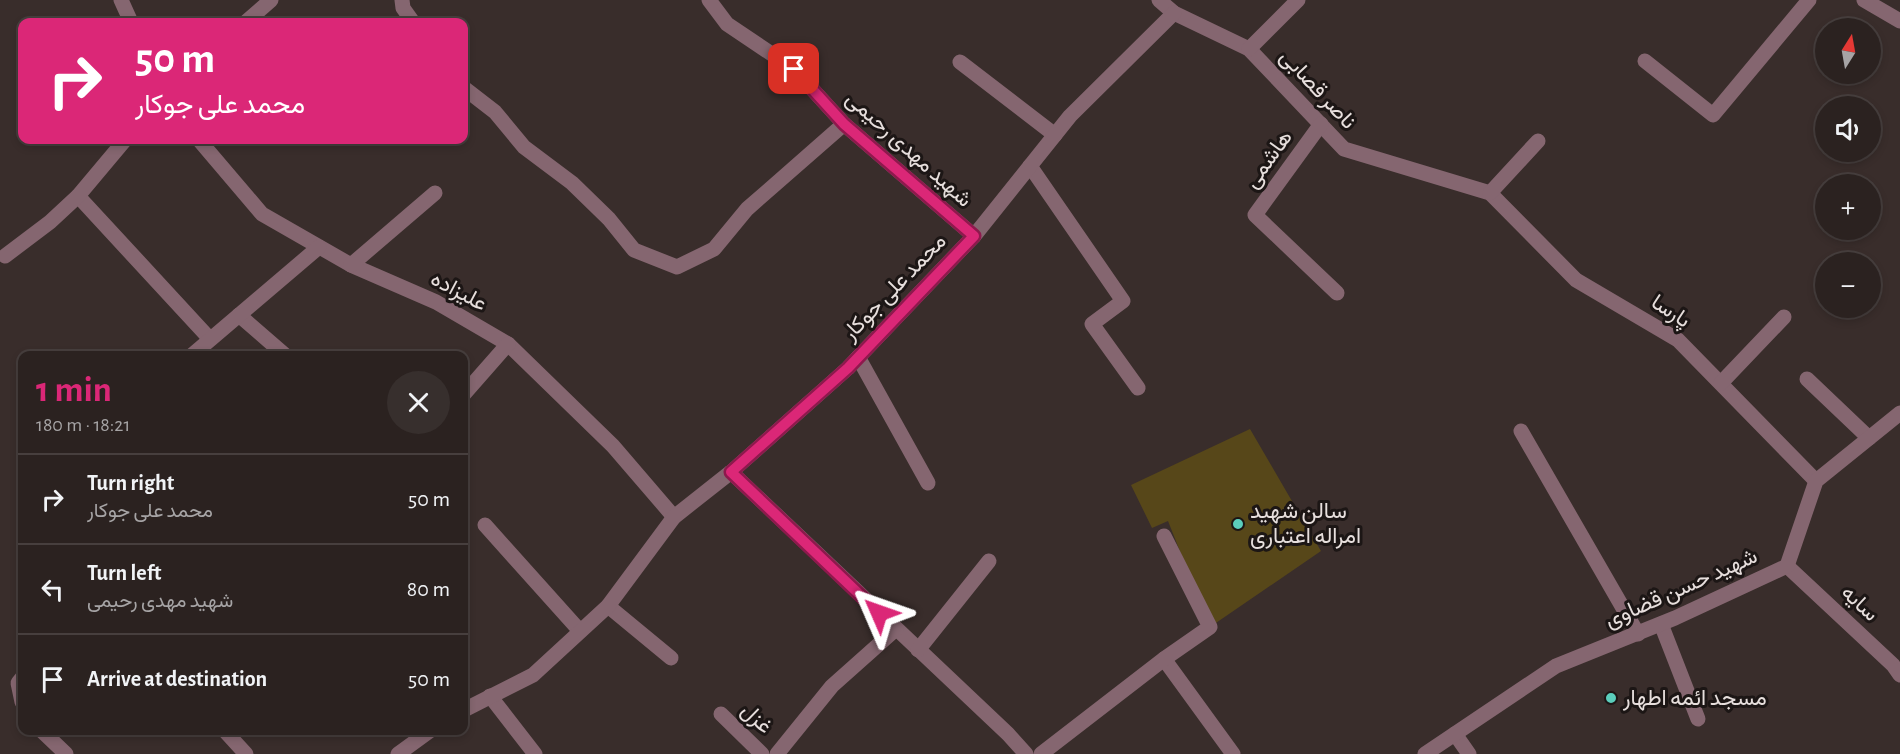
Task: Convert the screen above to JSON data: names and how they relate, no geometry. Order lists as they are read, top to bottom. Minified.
{"streets":{"street":["ناصر قصابی","شهید مهدی رحیمی","هاشمی","محمد علی جوکار","علیزاده","پارسا","شهید حسن قضاوی","سایه","غزل"]},"crossings":[["ناصر قصابی","هاشمی"],["ناصر قصابی","محمد علی جوکار"],["ناصر قصابی","پارسا"],["شهید مهدی رحیمی","محمد علی جوکار"],["محمد علی جوکار","علیزاده"],["پارسا","شهید حسن قضاوی"],["شهید حسن قضاوی","سایه"]],"places":["سالن شهید امراله اعتباری","مسجد ائمه اطهار"],"north":"top","page":{"map_buttons":["+","−"],"turn":["50 m","محمد علی جوکار"],"heading":["1 min","180 m · 18:21"],"list":[{"name":"Turn right","note":"محمد علی جوکار","value":"50 m"},{"name":"Turn left","note":"شهید مهدی رحیمی","value":"80 m"},{"name":"Arrive at destination","value":"50 m"}]}}
